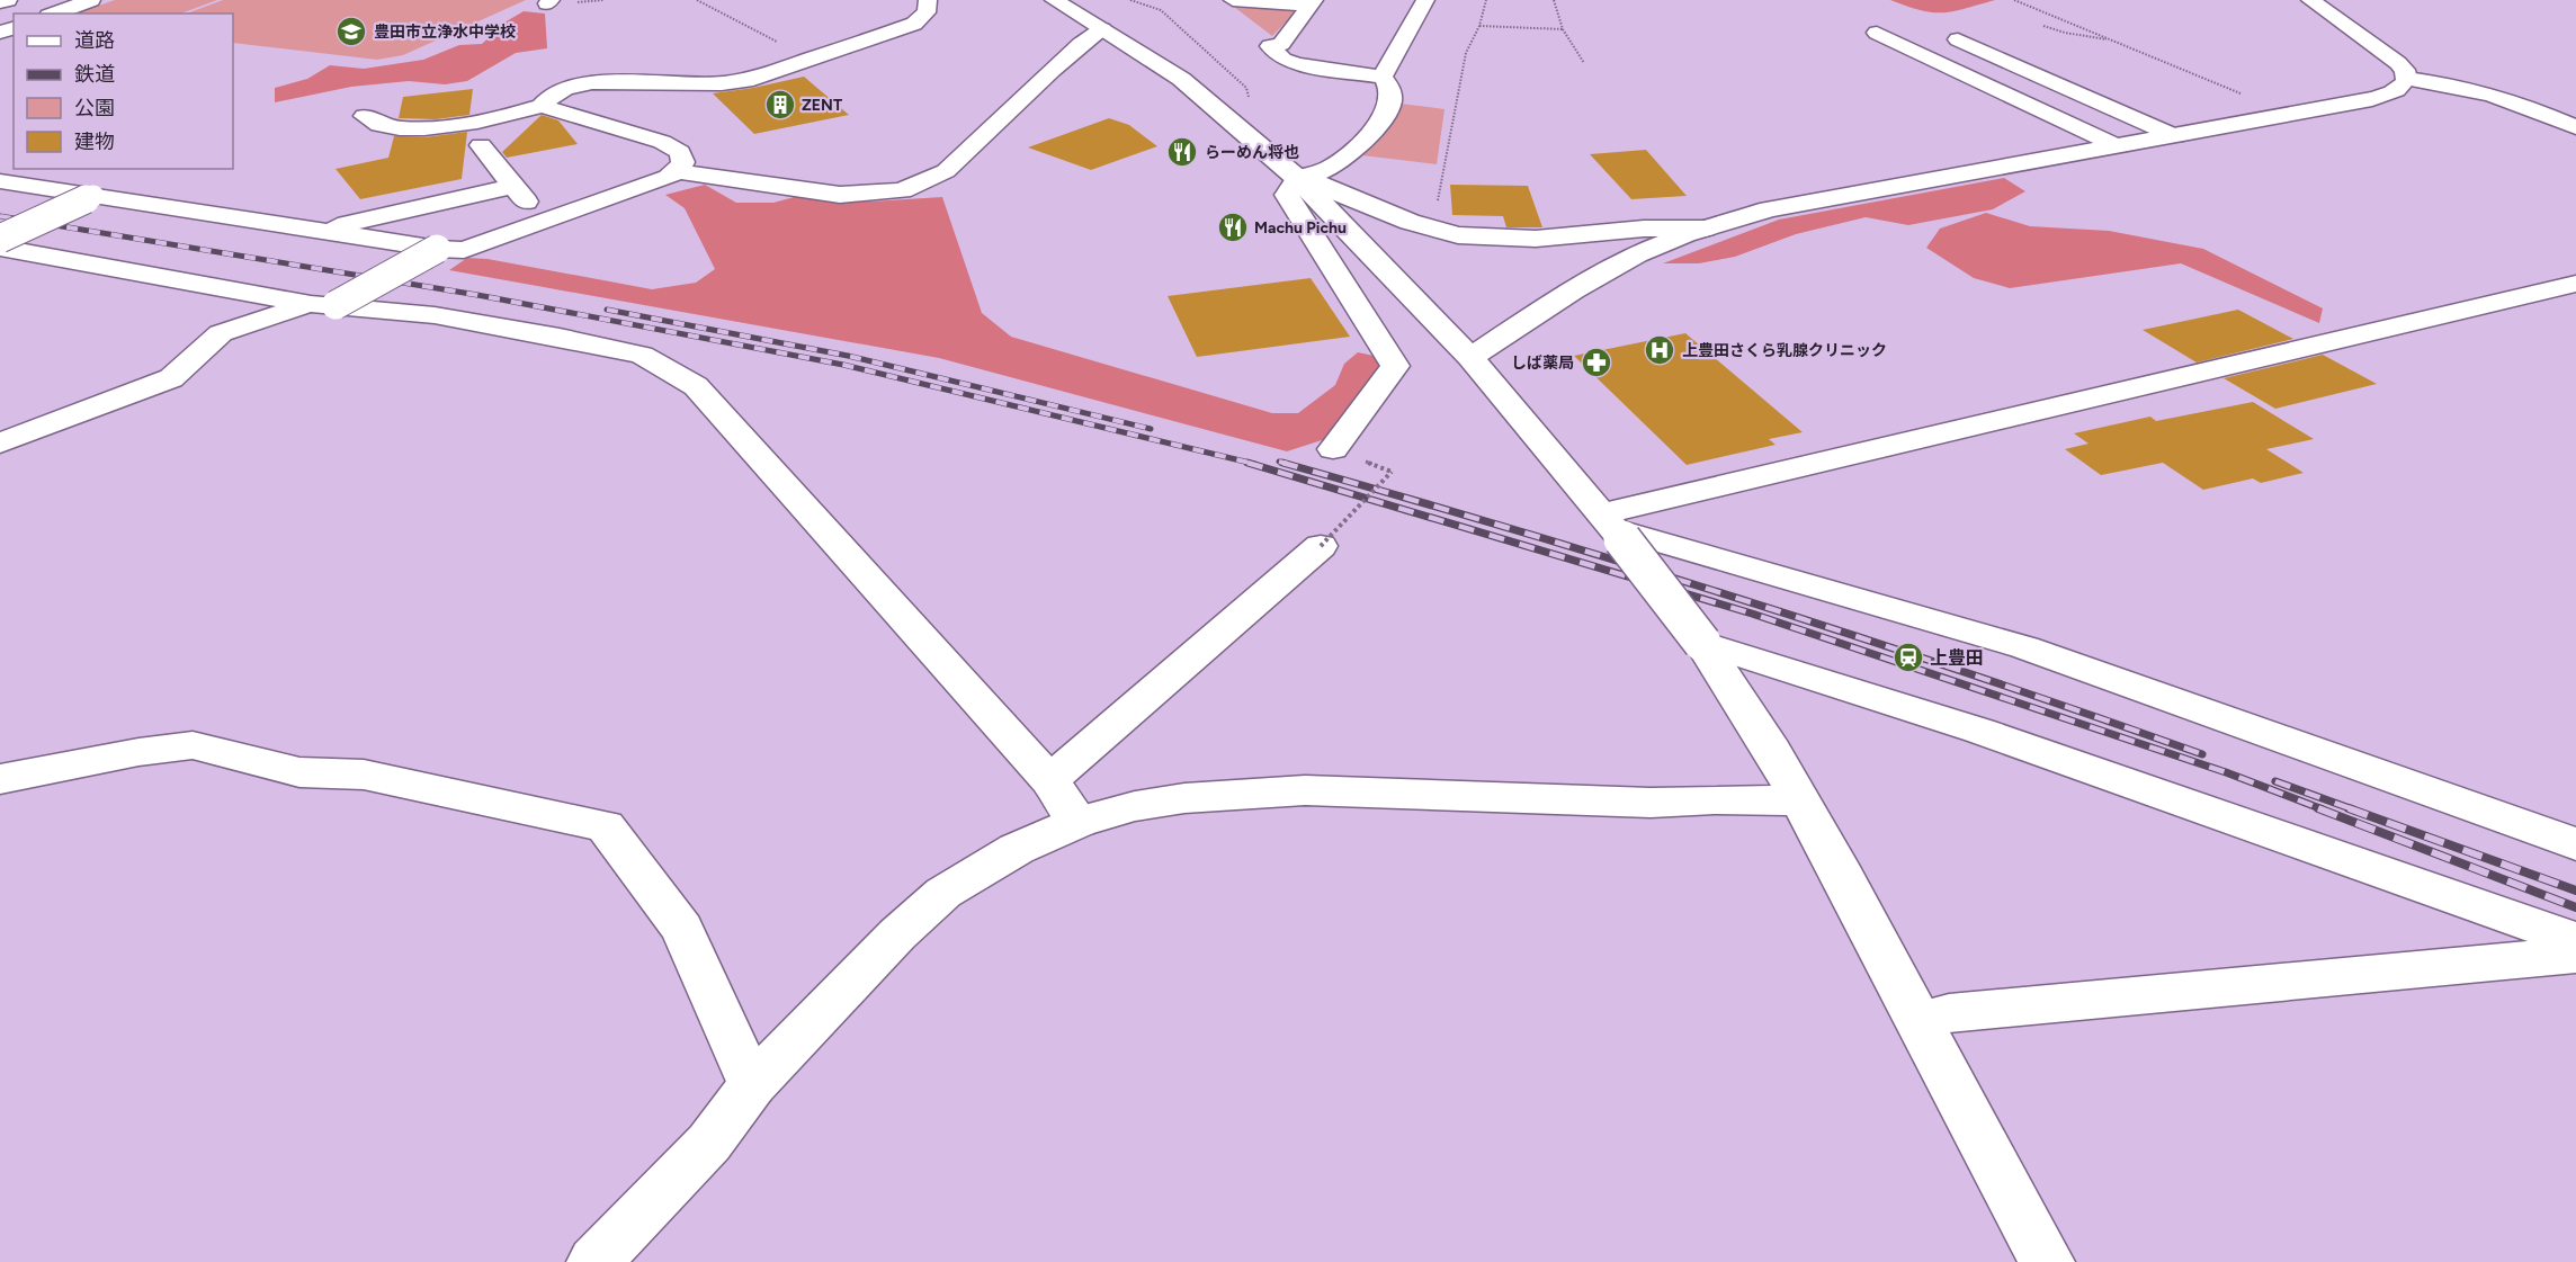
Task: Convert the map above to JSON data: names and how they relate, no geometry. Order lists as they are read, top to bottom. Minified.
{"places":{"school or university":["豊田市立浄水中学校"],"building":["ZENT"],"restaurant":["らーめん将也","Machu Pichu"],"hospital":["上豊田さくら乳腺クリニック"],"pharmacy":["しば薬局"],"station":["上豊田"]},"legend":["道路","鉄道","公園","建物"]}
